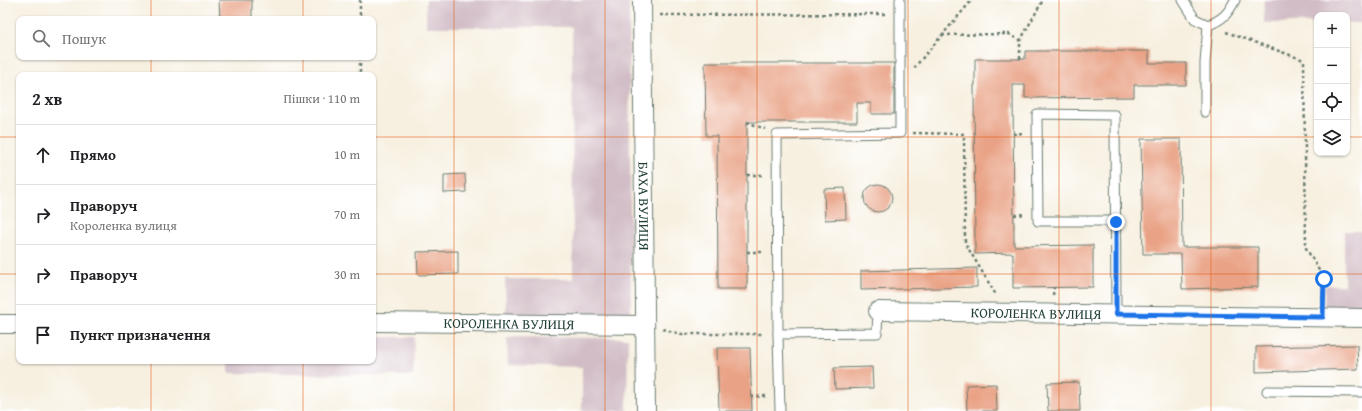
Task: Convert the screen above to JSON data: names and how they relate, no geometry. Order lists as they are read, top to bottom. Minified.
{"streets":{"street":["БАХА ВУЛИЦЯ","КОРОЛЕНКА ВУЛИЦЯ"]},"crossings":[["БАХА ВУЛИЦЯ","КОРОЛЕНКА ВУЛИЦЯ"]],"page":{"map_buttons":["+","−"],"search":"Пошук","heading":["2 хв","Пішки · 110 m"],"list":[["Прямо","10 m"],["Праворуч","Короленка вулиця","70 m"],["Праворуч","30 m"],"Пункт призначення"]}}
